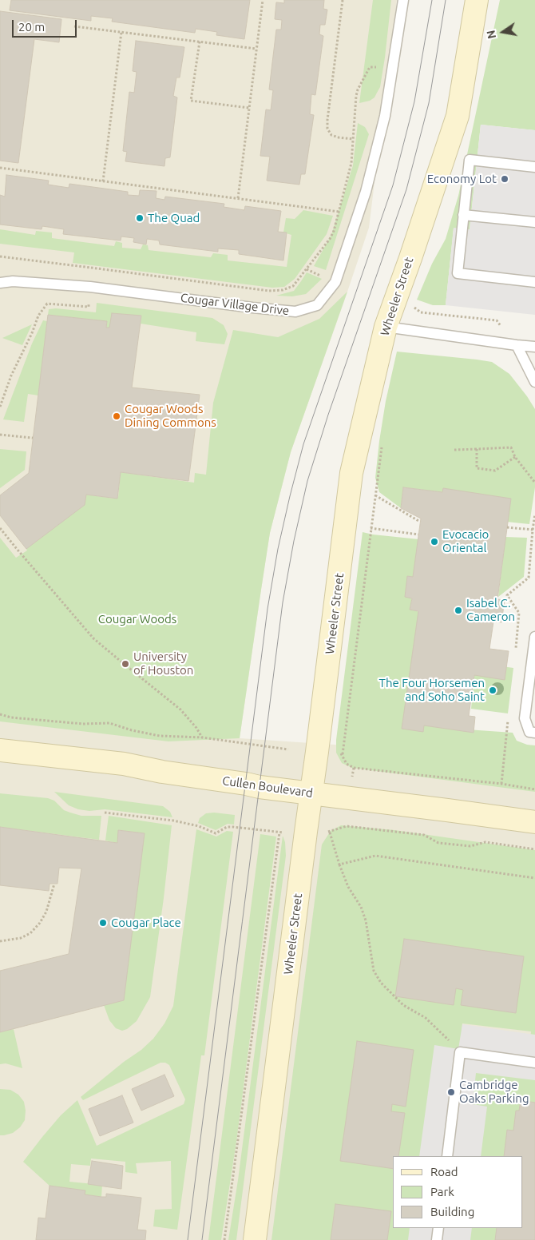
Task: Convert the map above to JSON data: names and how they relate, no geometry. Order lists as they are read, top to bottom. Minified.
{"streets":{"main road":["Wheeler Street","Cullen Boulevard"],"lane":["Cougar Village Drive"]},"crossings":[["Wheeler Street","Cullen Boulevard"]],"parks":["Cougar Woods"],"places":["Economy Lot","The Quad","Cougar Woods Dining Commons","Evocacio Oriental","Isabel C. Cameron","University of Houston","The Four Horsemen and Soho Saint","Cougar Place","Cambridge Oaks Parking"],"legend":["Road","Park","Building"],"scale_bar":"20 m","north":"left"}
